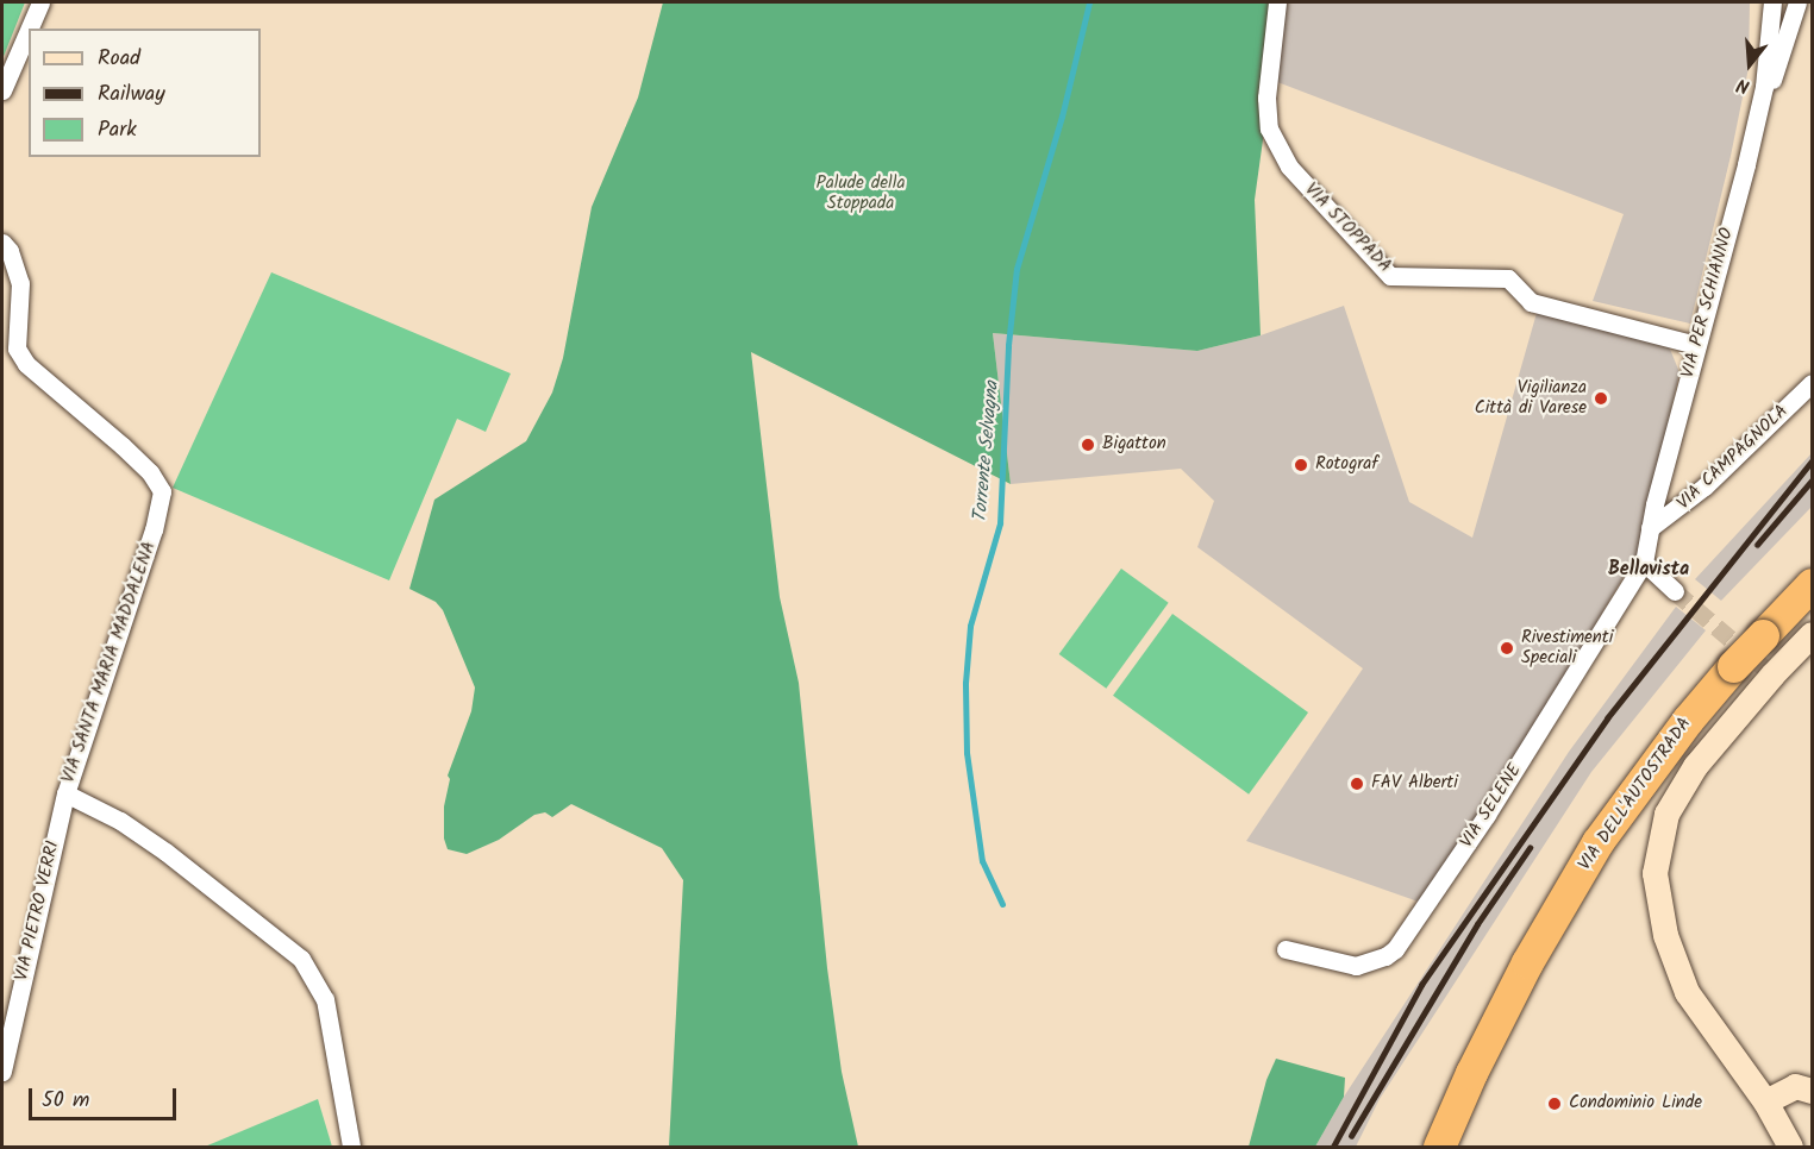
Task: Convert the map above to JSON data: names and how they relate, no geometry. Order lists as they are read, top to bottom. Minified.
{"streets":{"highway":["VIA DELL'AUTOSTRADA"],"street":["VIA STOPPADA","VIA PER SCHIANNO","VIA CAMPAGNOLA","VIA SANTA MARIA MADDALENA","VIA SELENE","VIA PIETRO VERRI"]},"crossings":[["VIA STOPPADA","VIA PER SCHIANNO"],["VIA PER SCHIANNO","VIA CAMPAGNOLA"],["VIA PER SCHIANNO","VIA SELENE"],["VIA SANTA MARIA MADDALENA","VIA PIETRO VERRI"]],"districts":["Bellavista"],"water":["Torrente Selvagna"],"parks":["Palude della Stoppada"],"places":["Vigilianza Città di Varese","Bigatton","Rotograf","Rivestimenti Speciali","FAV Alberti","Condominio Linde"],"legend":["Road","Railway","Park"],"scale_bar":"50 m","north":"bottom"}
